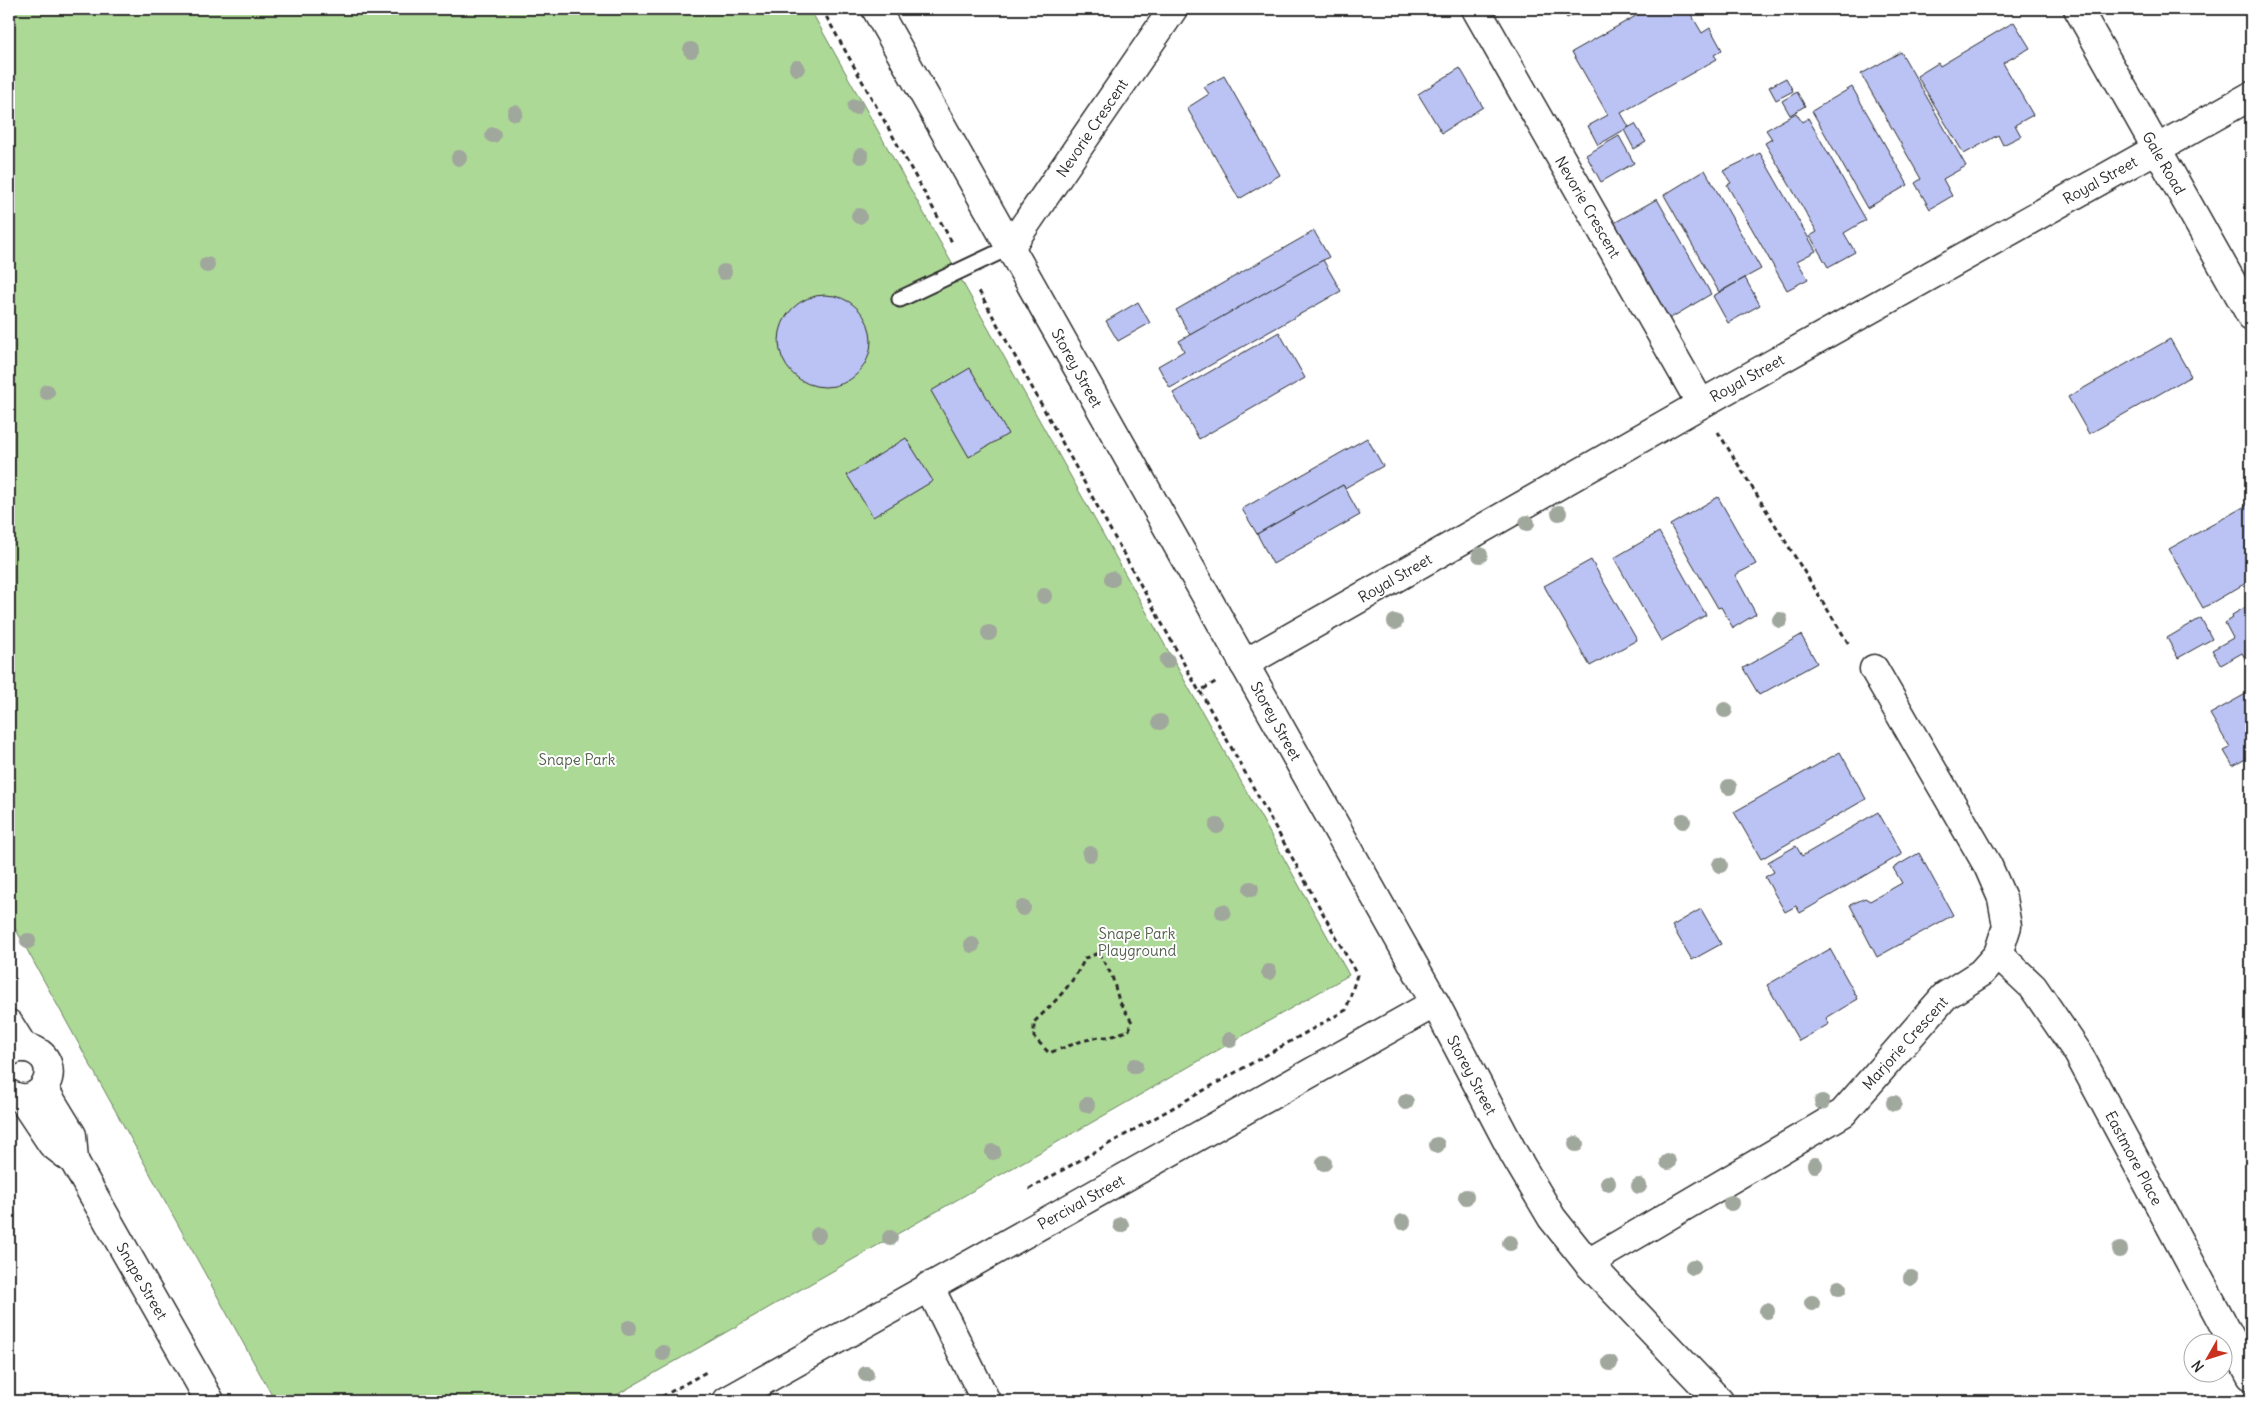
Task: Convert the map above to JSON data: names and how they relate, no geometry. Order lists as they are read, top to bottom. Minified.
{"streets":{"street":["Nevorie Crescent","Gale Road","Royal Street","Storey Street","Marjorie Crescent","Eastmore Place","Percival Street","Snape Street"]},"crossings":[["Nevorie Crescent","Royal Street"],["Nevorie Crescent","Storey Street"],["Gale Road","Royal Street"],["Royal Street","Storey Street"],["Storey Street","Marjorie Crescent"],["Storey Street","Percival Street"],["Marjorie Crescent","Eastmore Place"]],"parks":["Snape Park","Snape Park Playground"],"north":"bottom left"}
